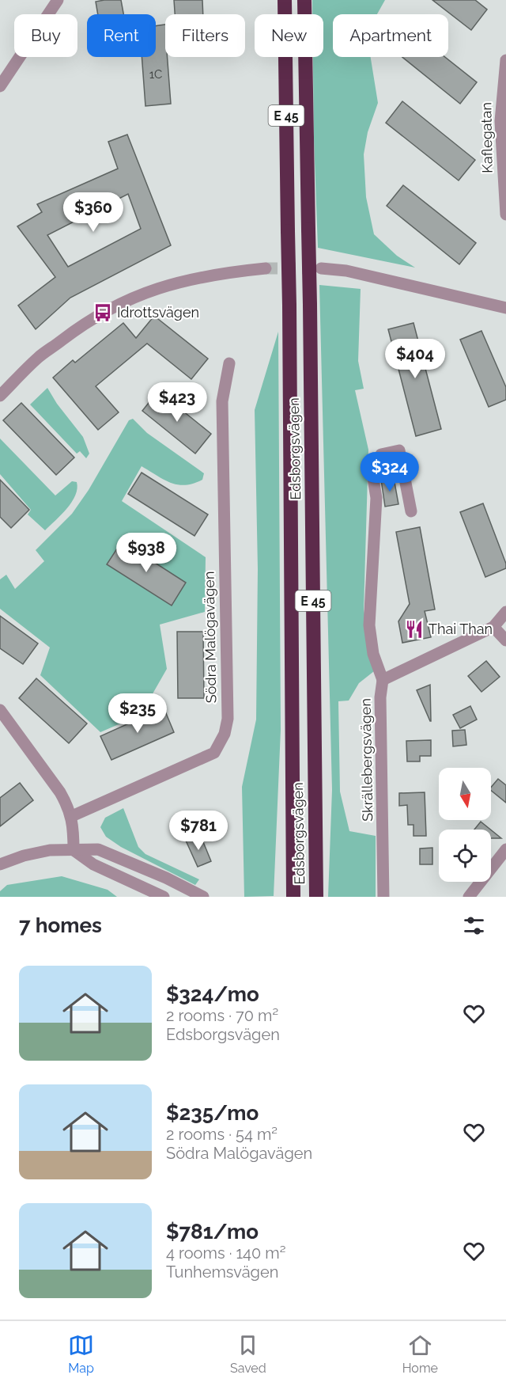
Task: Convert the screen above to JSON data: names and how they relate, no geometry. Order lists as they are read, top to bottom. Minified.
{"streets":{"highway":["E 45","Edsborgsvägen"],"street":["Kaflegatan","Södra Malögavägen","Skrällebergsvägen"]},"places":{"bus stop":["Idrottsvägen"],"restaurant":["Thai Than"]},"house_numbers":["1C"],"north":"bottom","page":{"chip":["Buy","Rent","Filters","New","Apartment"],"price":["$360","$404","$423","$324","$938","$235","$781"],"heading":"7 homes","list":[{"name":"$324/mo","note":"2 rooms · 70 m² · Edsborgsvägen"},{"name":"$235/mo","note":"2 rooms · 54 m² · Södra Malögavägen"},{"name":"$781/mo","note":"4 rooms · 140 m² · Tunhemsvägen"}],"tabs":["Map","Saved","Home"]}}
